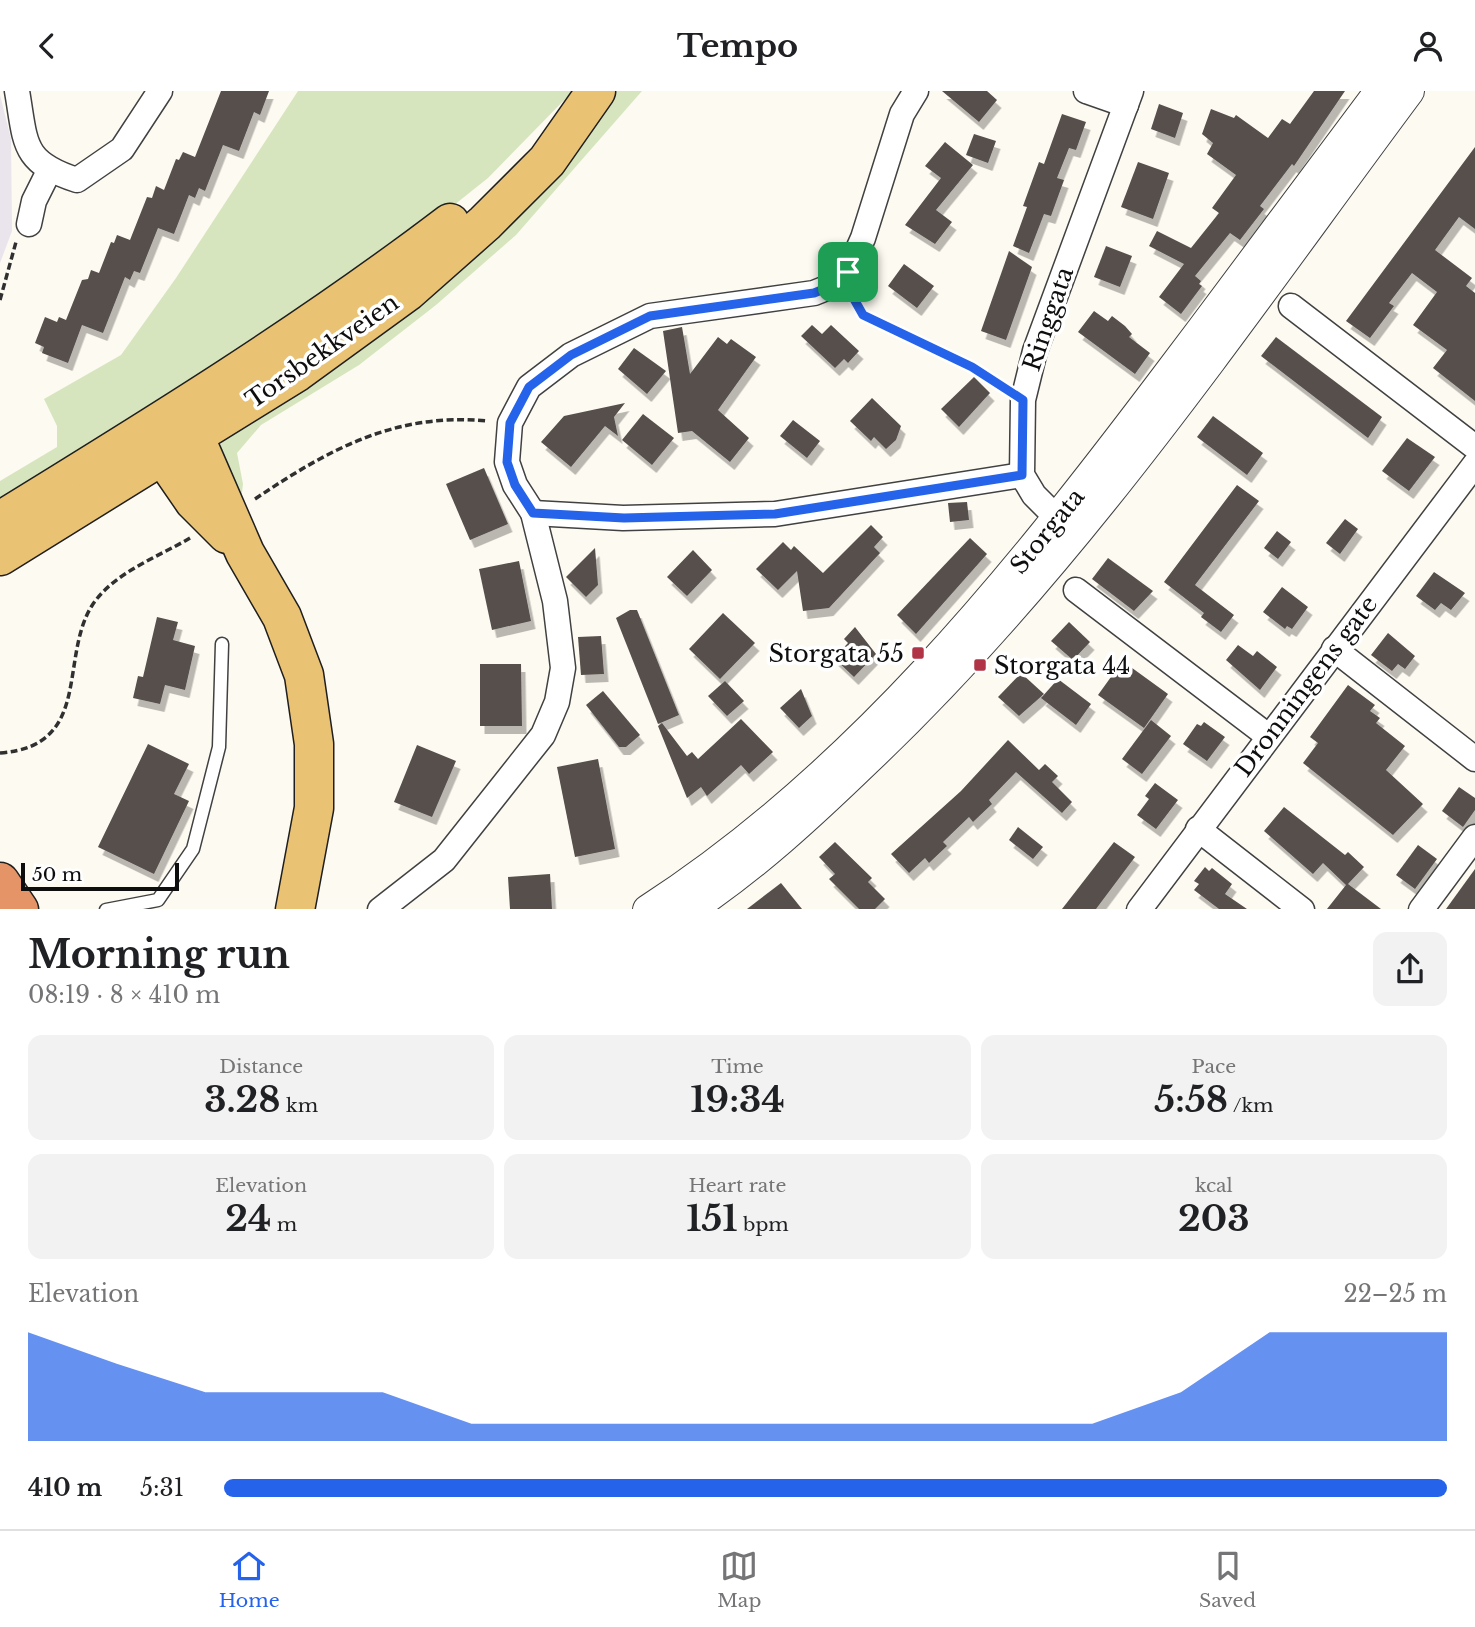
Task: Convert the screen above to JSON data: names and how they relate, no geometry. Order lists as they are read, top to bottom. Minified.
{"streets":{"main road":["Torsbekkveien"],"street":["Ringgata","Storgata","Dronningens gate"]},"places":{"transit":["Storgata 55","Storgata 44"]},"scale_bar":"50 m","page":{"header":"Tempo","scale":"50 m","heading":["Morning run","08:19 · 8 × 410 m"],"stats":[["Distance","3.28 km"],["Time","19:34"],["Pace","5:58 /km"],["Elevation","24 m"],["Heart rate","151 bpm"],["kcal","203"]],"chart":["Elevation","22–25 m"],"list":[{"name":"410 m","note":"5:31"}],"tabs":["Home","Map","Saved"]}}
